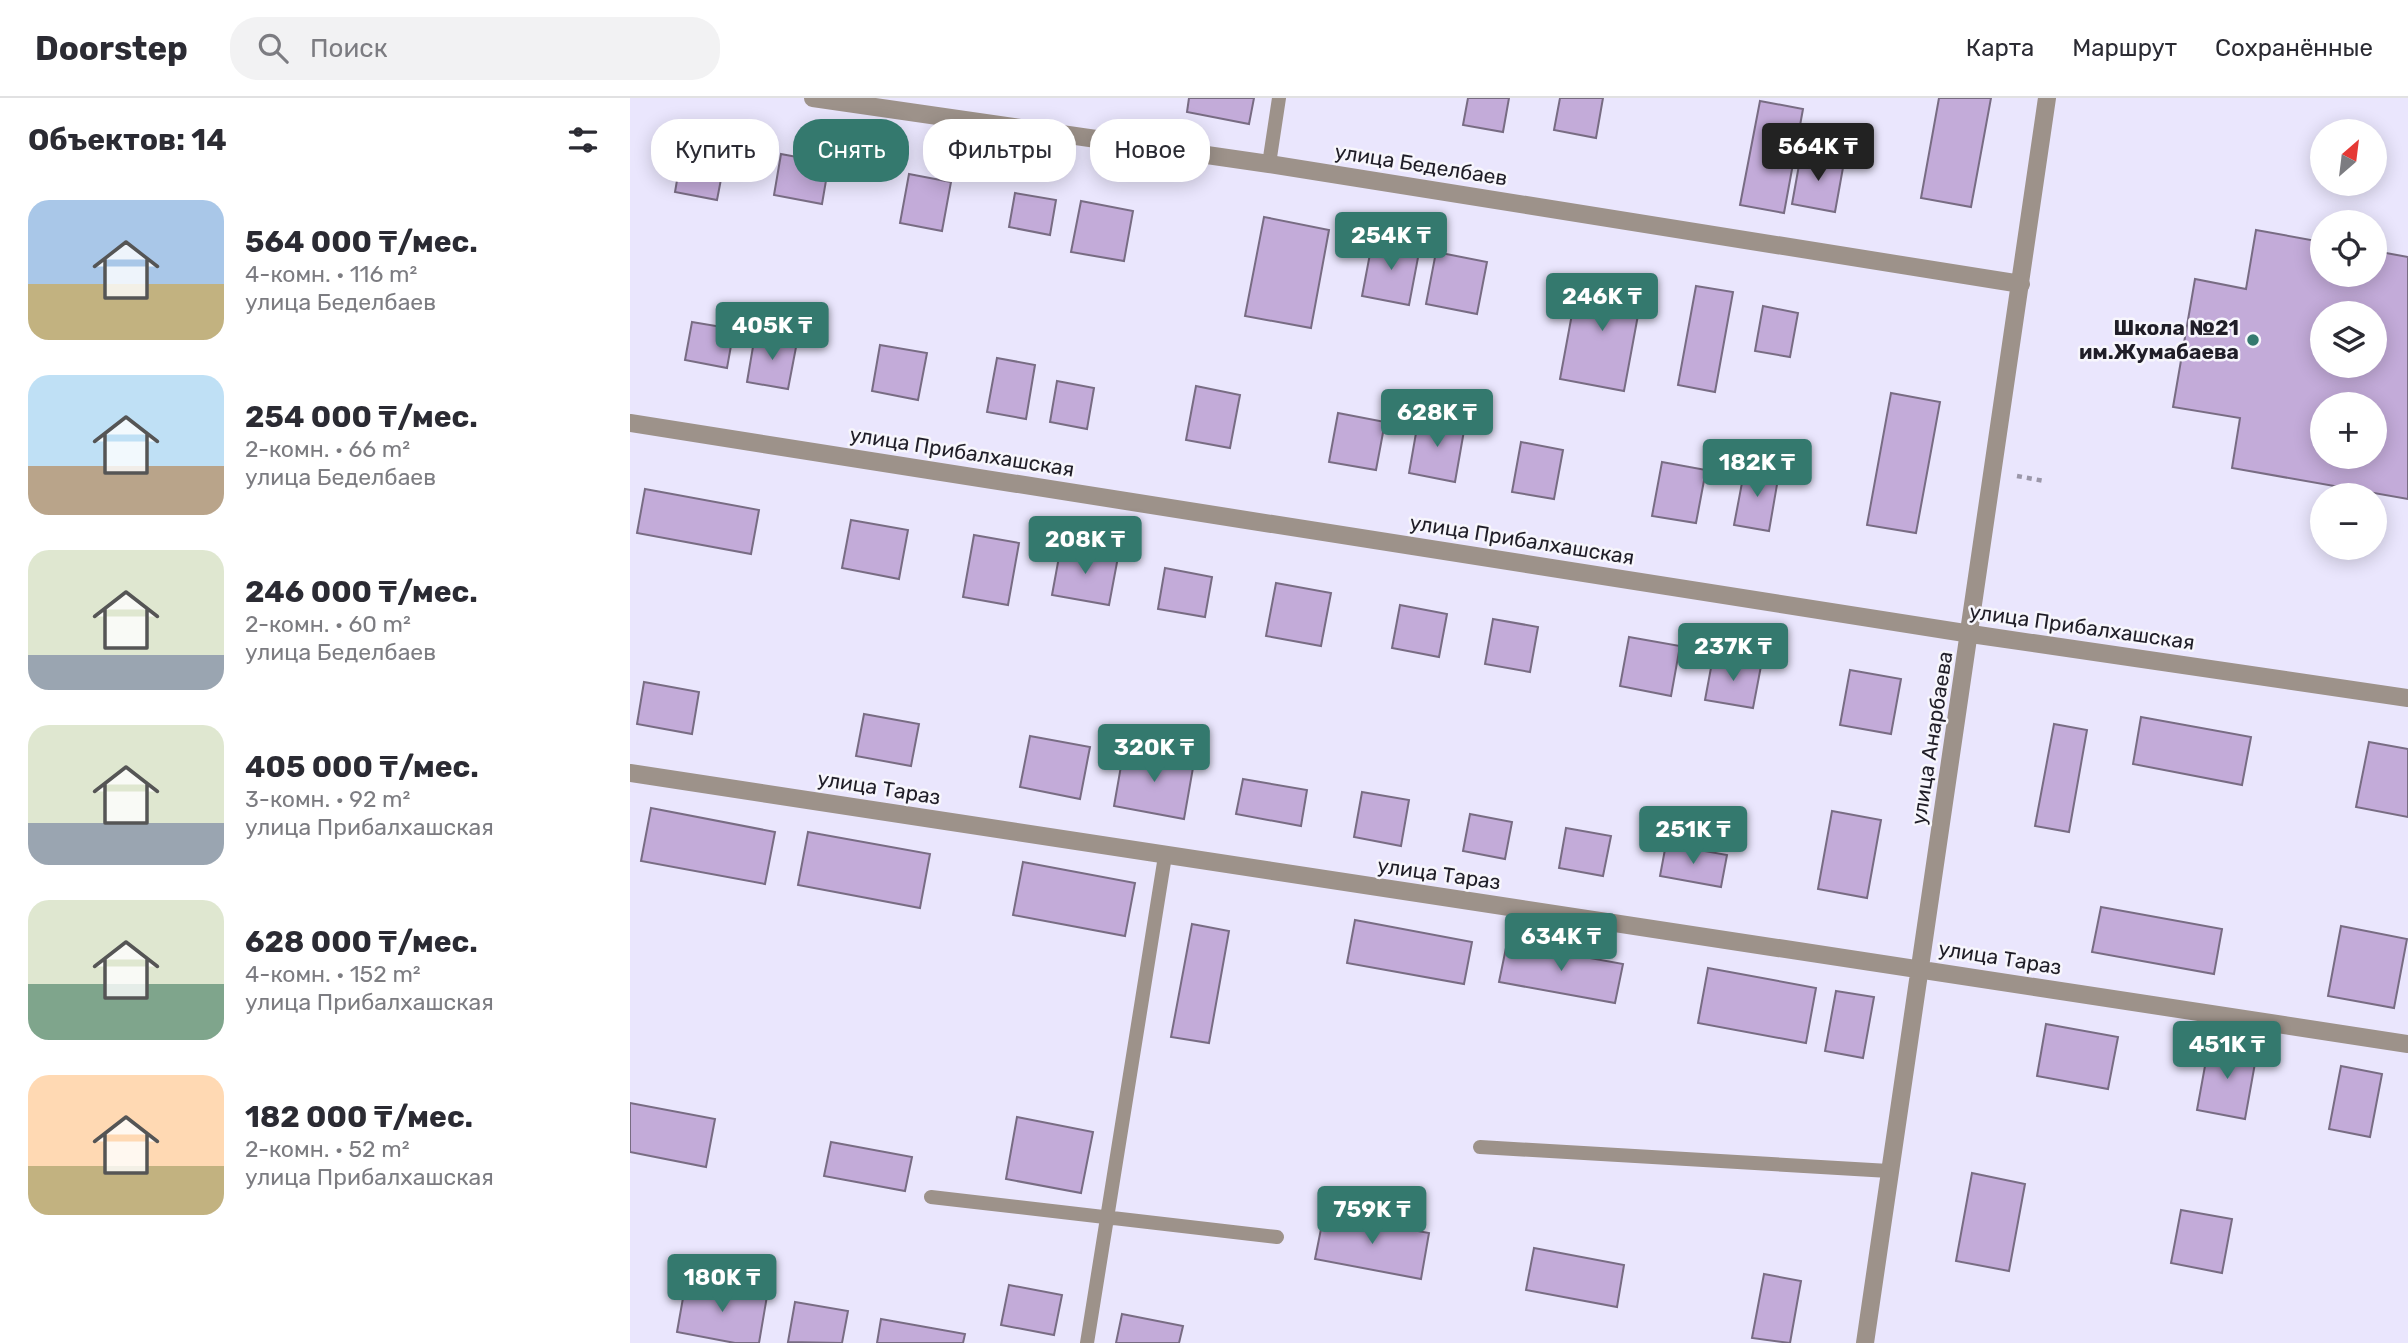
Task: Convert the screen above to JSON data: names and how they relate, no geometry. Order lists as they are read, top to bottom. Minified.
{"streets":{"street":["улица Беделбаев","улица Прибалхашская","улица Анарбаева","улица Тараз"]},"crossings":[["улица Беделбаев","улица Анарбаева"],["улица Прибалхашская","улица Анарбаева"],["улица Анарбаева","улица Тараз"]],"places":["Школа №21 им.Жумабаева"],"north":"top right","page":{"header":"Doorstep","search":"Поиск","nav":["Карта","Маршрут","Сохранённые"],"heading":"Объектов: 14","map_buttons":["+","−"],"chip":["Купить","Снять","Фильтры","Новое"],"price":["564K ₸","254K ₸","246K ₸","405K ₸","628K ₸","182K ₸","208K ₸","237K ₸","320K ₸","251K ₸","634K ₸","451K ₸","759K ₸","180K ₸"],"list":[{"name":"564 000 ₸/мес.","note":"4-комн. · 116 m² · улица Беделбаев"},{"name":"254 000 ₸/мес.","note":"2-комн. · 66 m² · улица Беделбаев"},{"name":"246 000 ₸/мес.","note":"2-комн. · 60 m² · улица Беделбаев"},{"name":"405 000 ₸/мес.","note":"3-комн. · 92 m² · улица Прибалхашская"},{"name":"628 000 ₸/мес.","note":"4-комн. · 152 m² · улица Прибалхашская"},{"name":"182 000 ₸/мес.","note":"2-комн. · 52 m² · улица Прибалхашская"}]}}
